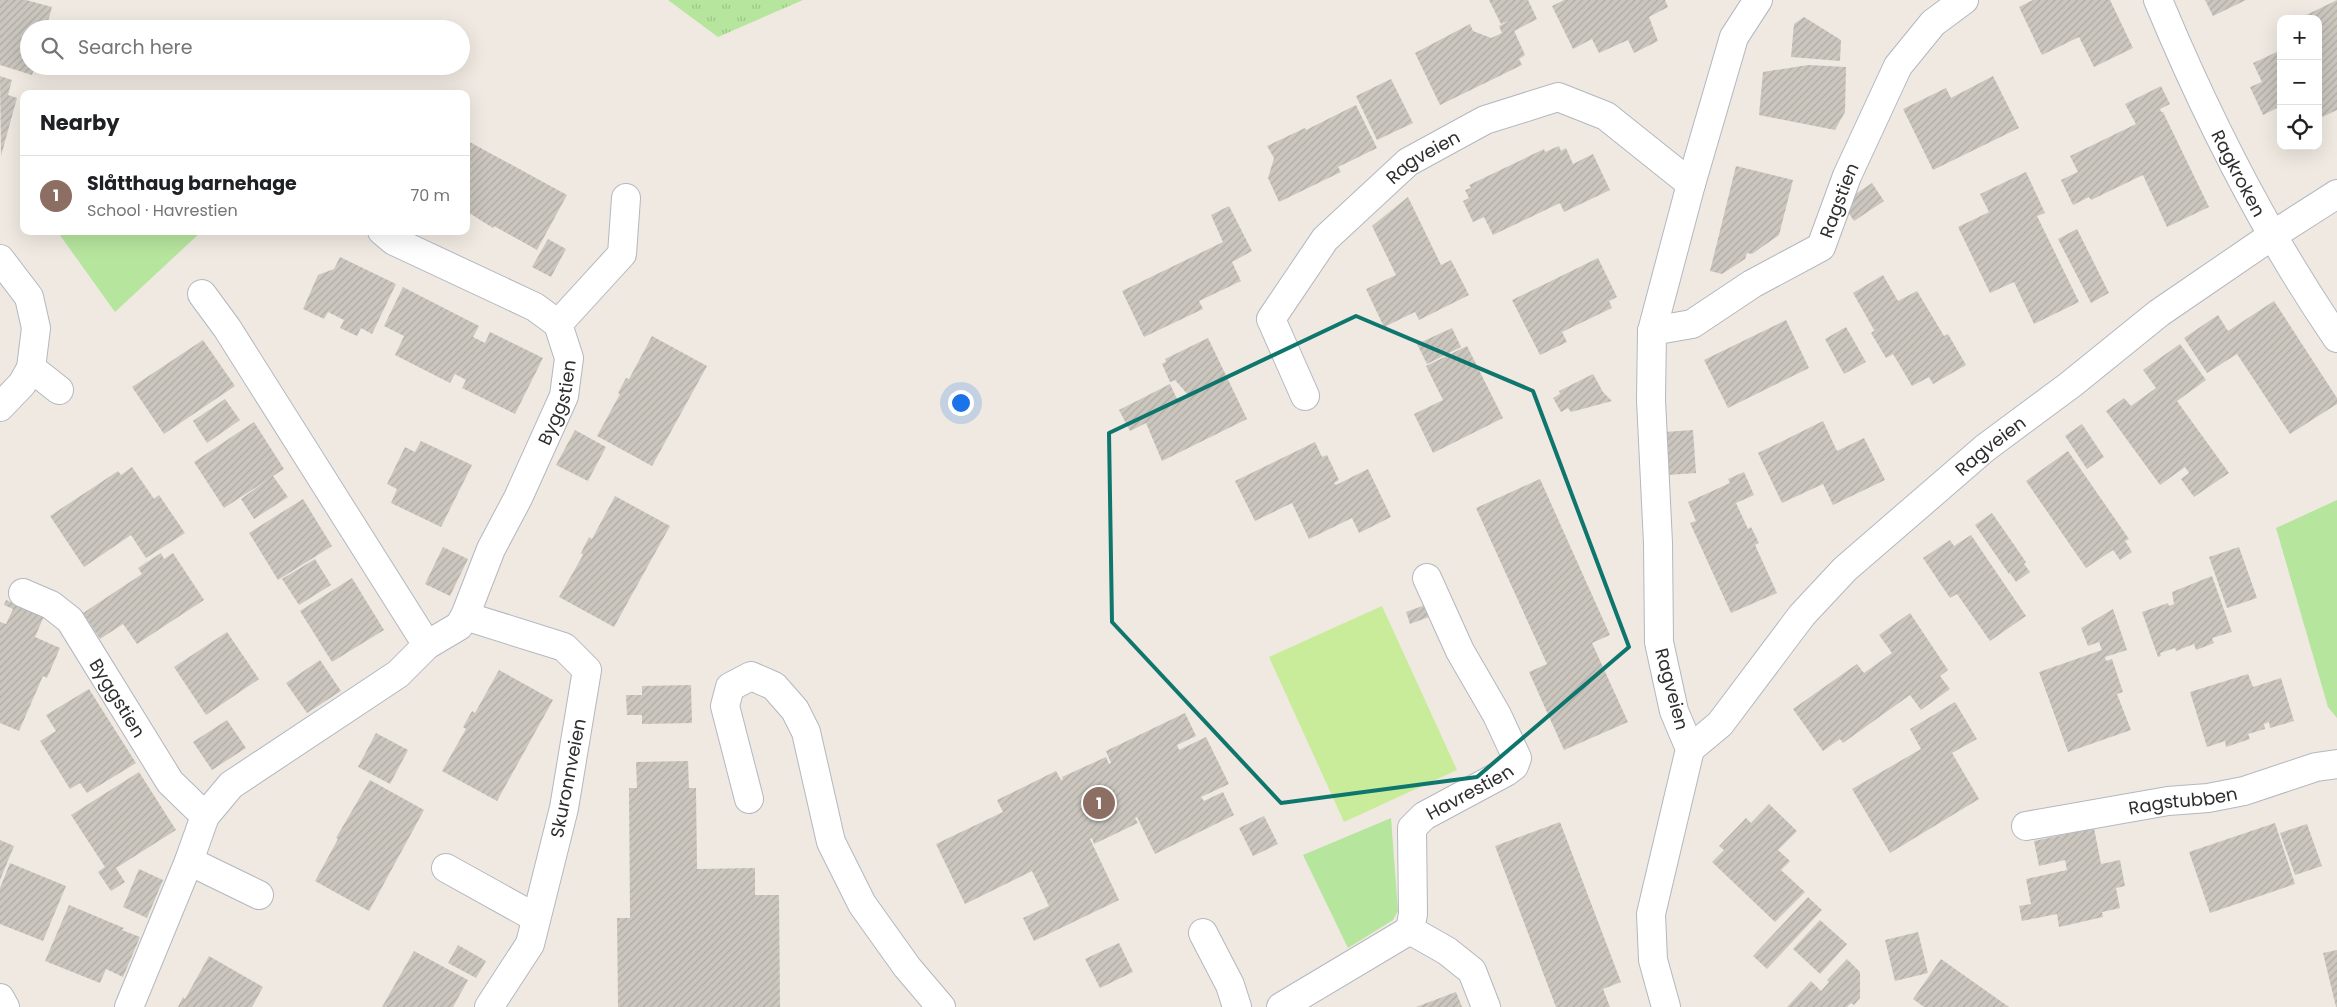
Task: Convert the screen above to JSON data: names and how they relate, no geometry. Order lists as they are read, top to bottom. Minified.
{"streets":{"street":["Ragveien","Ragkroken","Ragstien","Byggstien","Skuronnveien","Havrestien","Ragstubben"]},"crossings":[["Ragveien","Ragkroken"],["Ragveien","Ragstien"],["Byggstien","Skuronnveien"]],"page":{"map_buttons":["+","−"],"search":"Search here","heading":"Nearby","list":[{"mark":"1","name":"Slåtthaug barnehage","note":"School · Havrestien","value":"70 m"}],"pins":"1"}}
